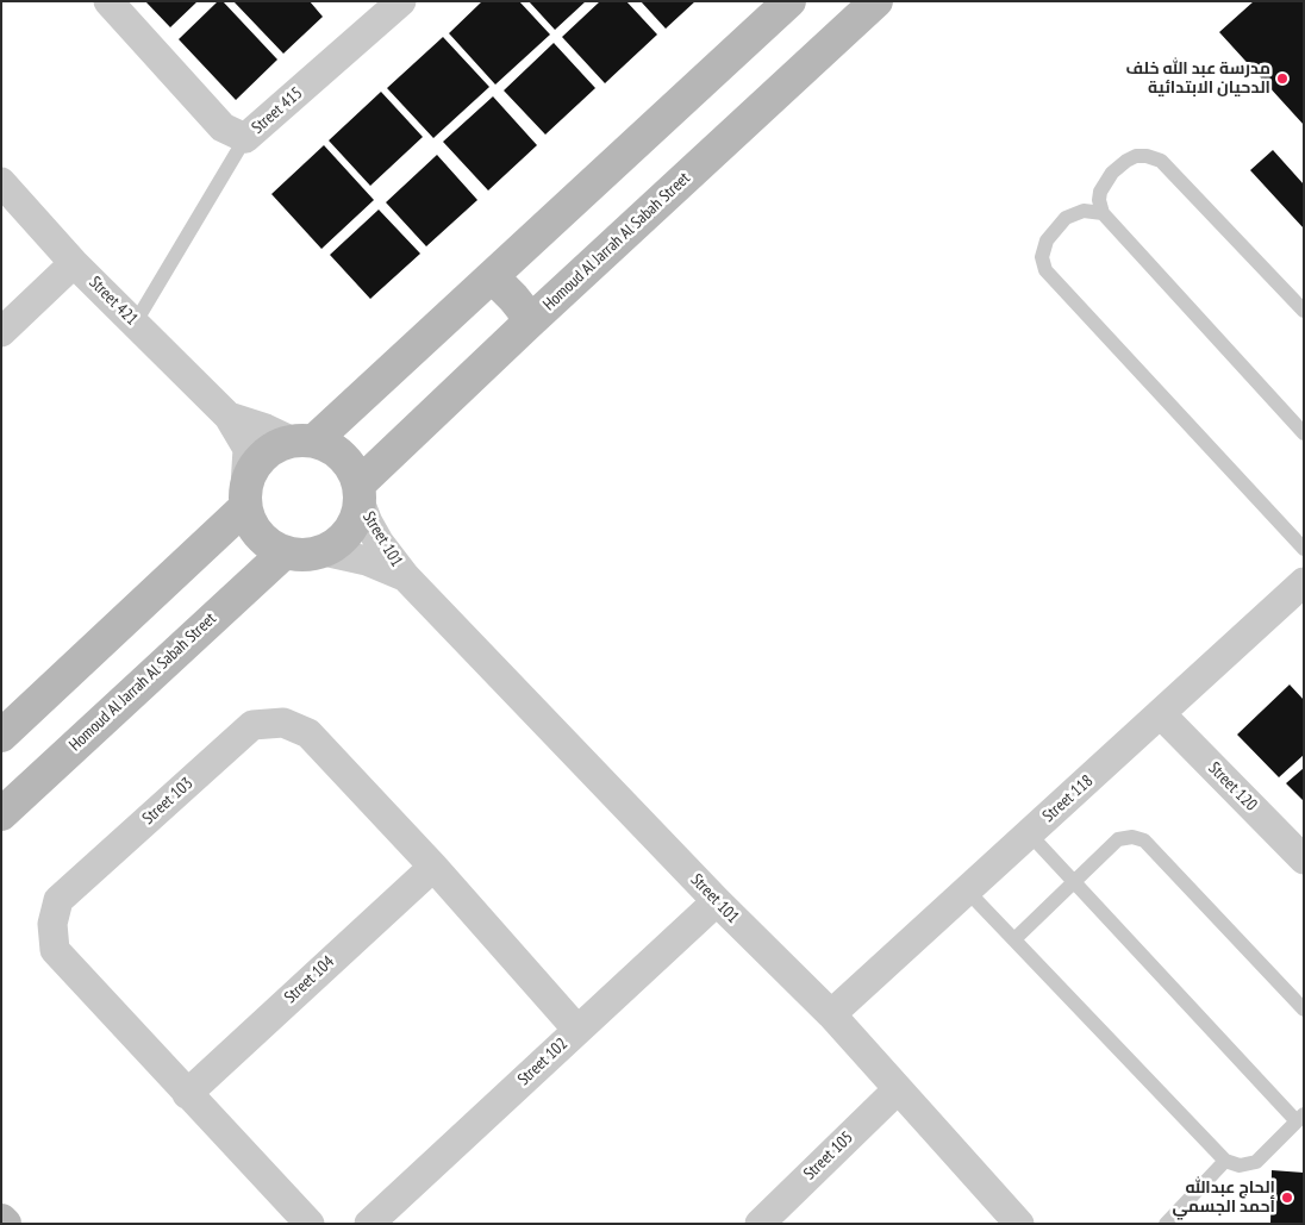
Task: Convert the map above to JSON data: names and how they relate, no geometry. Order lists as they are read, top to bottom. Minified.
{"streets":{"street":["Street 415","Homoud Al Jarrah Al Sabah Street","Street 421","Street 101","Street 120","Street 118","Street 103","Street 104","Street 102","Street 105"]},"crossings":[["Homoud Al Jarrah Al Sabah Street","Street 421"],["Homoud Al Jarrah Al Sabah Street","Street 101"],["Street 421","Street 101"],["Street 101","Street 118"],["Street 101","Street 102"],["Street 101","Street 105"],["Street 120","Street 118"],["Street 103","Street 104"],["Street 103","Street 102"]],"places":["مدرسة عبد الله خلف الدحيان الابتدائية","الحاج عبدالله أحمد الجسمي"]}
